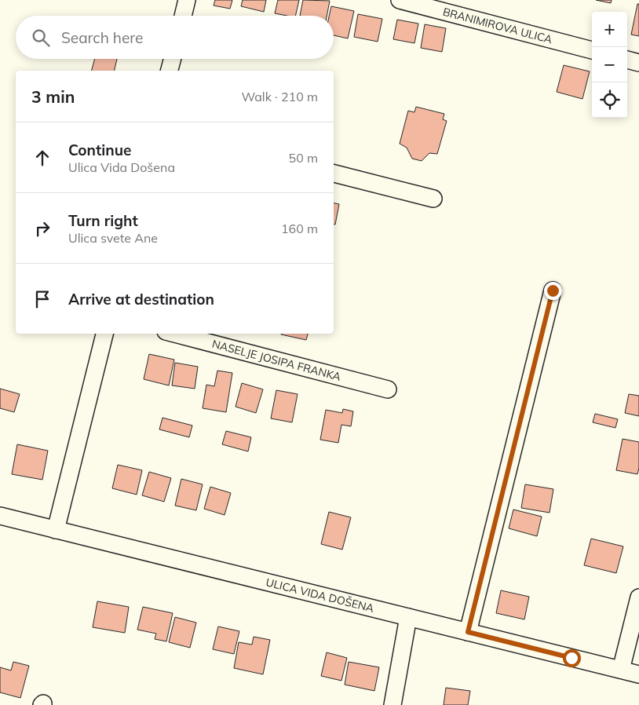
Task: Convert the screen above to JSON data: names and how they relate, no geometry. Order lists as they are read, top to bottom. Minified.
{"streets":{"street":["BRANIMIROVA ULICA","NASELJE JOSIPA FRANKA","ULICA VIDA DOŠENA"]},"page":{"map_buttons":["+","−"],"search":"Search here","heading":["3 min","Walk · 210 m"],"list":[["Continue","Ulica Vida Došena","50 m"],["Turn right","Ulica svete Ane","160 m"],"Arrive at destination"]}}
